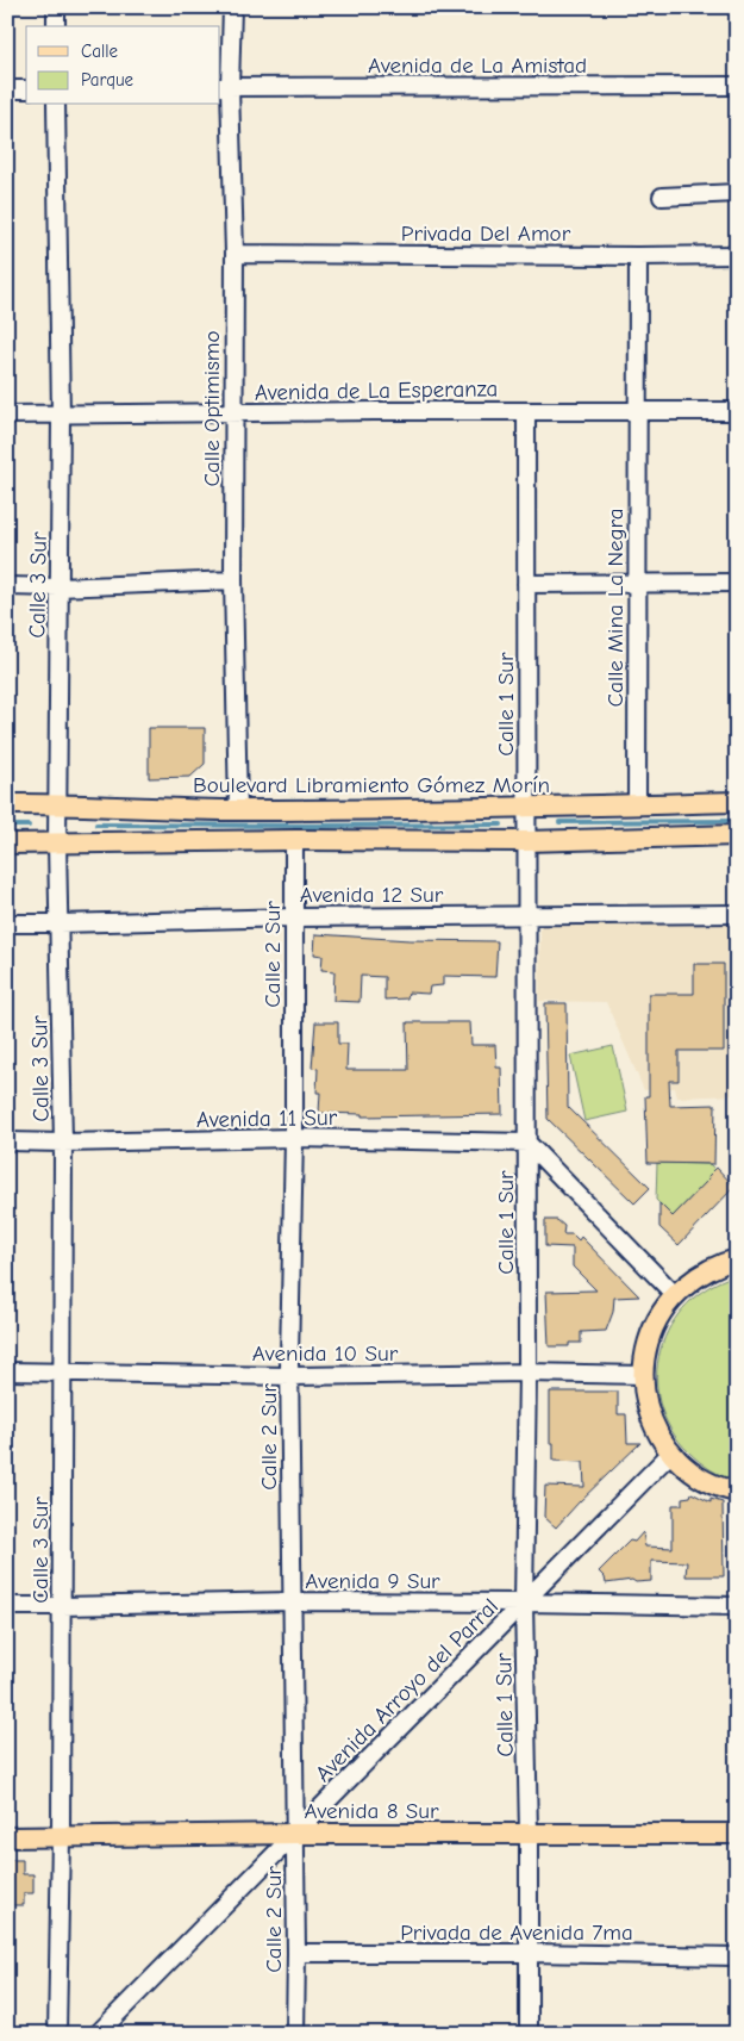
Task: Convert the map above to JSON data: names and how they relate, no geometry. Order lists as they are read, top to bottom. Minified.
{"streets":{"main road":["Boulevard Libramiento Gómez Morín","Avenida 8 Sur"],"street":["Avenida de La Amistad","Privada Del Amor","Avenida de La Esperanza","Calle Optimismo","Calle 3 Sur","Calle Mina La Negra","Calle 1 Sur","Avenida 12 Sur","Calle 2 Sur","Avenida 11 Sur","Avenida 10 Sur","Avenida 9 Sur","Avenida Arroyo del Parral","Privada de Avenida 7ma"]},"crossings":[["Avenida de La Amistad","Calle Optimismo"],["Privada Del Amor","Calle Optimismo"],["Privada Del Amor","Calle Mina La Negra"],["Avenida de La Esperanza","Calle Optimismo"],["Avenida de La Esperanza","Calle 3 Sur"],["Avenida de La Esperanza","Calle Mina La Negra"],["Avenida de La Esperanza","Calle 1 Sur"],["Calle Optimismo","Boulevard Libramiento Gómez Morín"],["Calle 3 Sur","Boulevard Libramiento Gómez Morín"],["Calle 3 Sur","Avenida 12 Sur"],["Calle 3 Sur","Avenida 11 Sur"],["Calle 3 Sur","Avenida 10 Sur"],["Calle 3 Sur","Avenida 9 Sur"],["Calle 3 Sur","Avenida 8 Sur"],["Calle Mina La Negra","Boulevard Libramiento Gómez Morín"],["Calle 1 Sur","Boulevard Libramiento Gómez Morín"],["Calle 1 Sur","Avenida 12 Sur"],["Calle 1 Sur","Avenida 11 Sur"],["Calle 1 Sur","Avenida 10 Sur"],["Calle 1 Sur","Avenida 9 Sur"],["Calle 1 Sur","Avenida Arroyo del Parral"],["Calle 1 Sur","Avenida 8 Sur"],["Calle 1 Sur","Privada de Avenida 7ma"],["Avenida 12 Sur","Calle 2 Sur"],["Calle 2 Sur","Avenida 11 Sur"],["Calle 2 Sur","Avenida 10 Sur"],["Calle 2 Sur","Avenida 9 Sur"],["Calle 2 Sur","Avenida Arroyo del Parral"],["Calle 2 Sur","Avenida 8 Sur"],["Calle 2 Sur","Privada de Avenida 7ma"],["Avenida 9 Sur","Avenida Arroyo del Parral"],["Avenida Arroyo del Parral","Avenida 8 Sur"]],"legend":["Calle","Parque"]}
